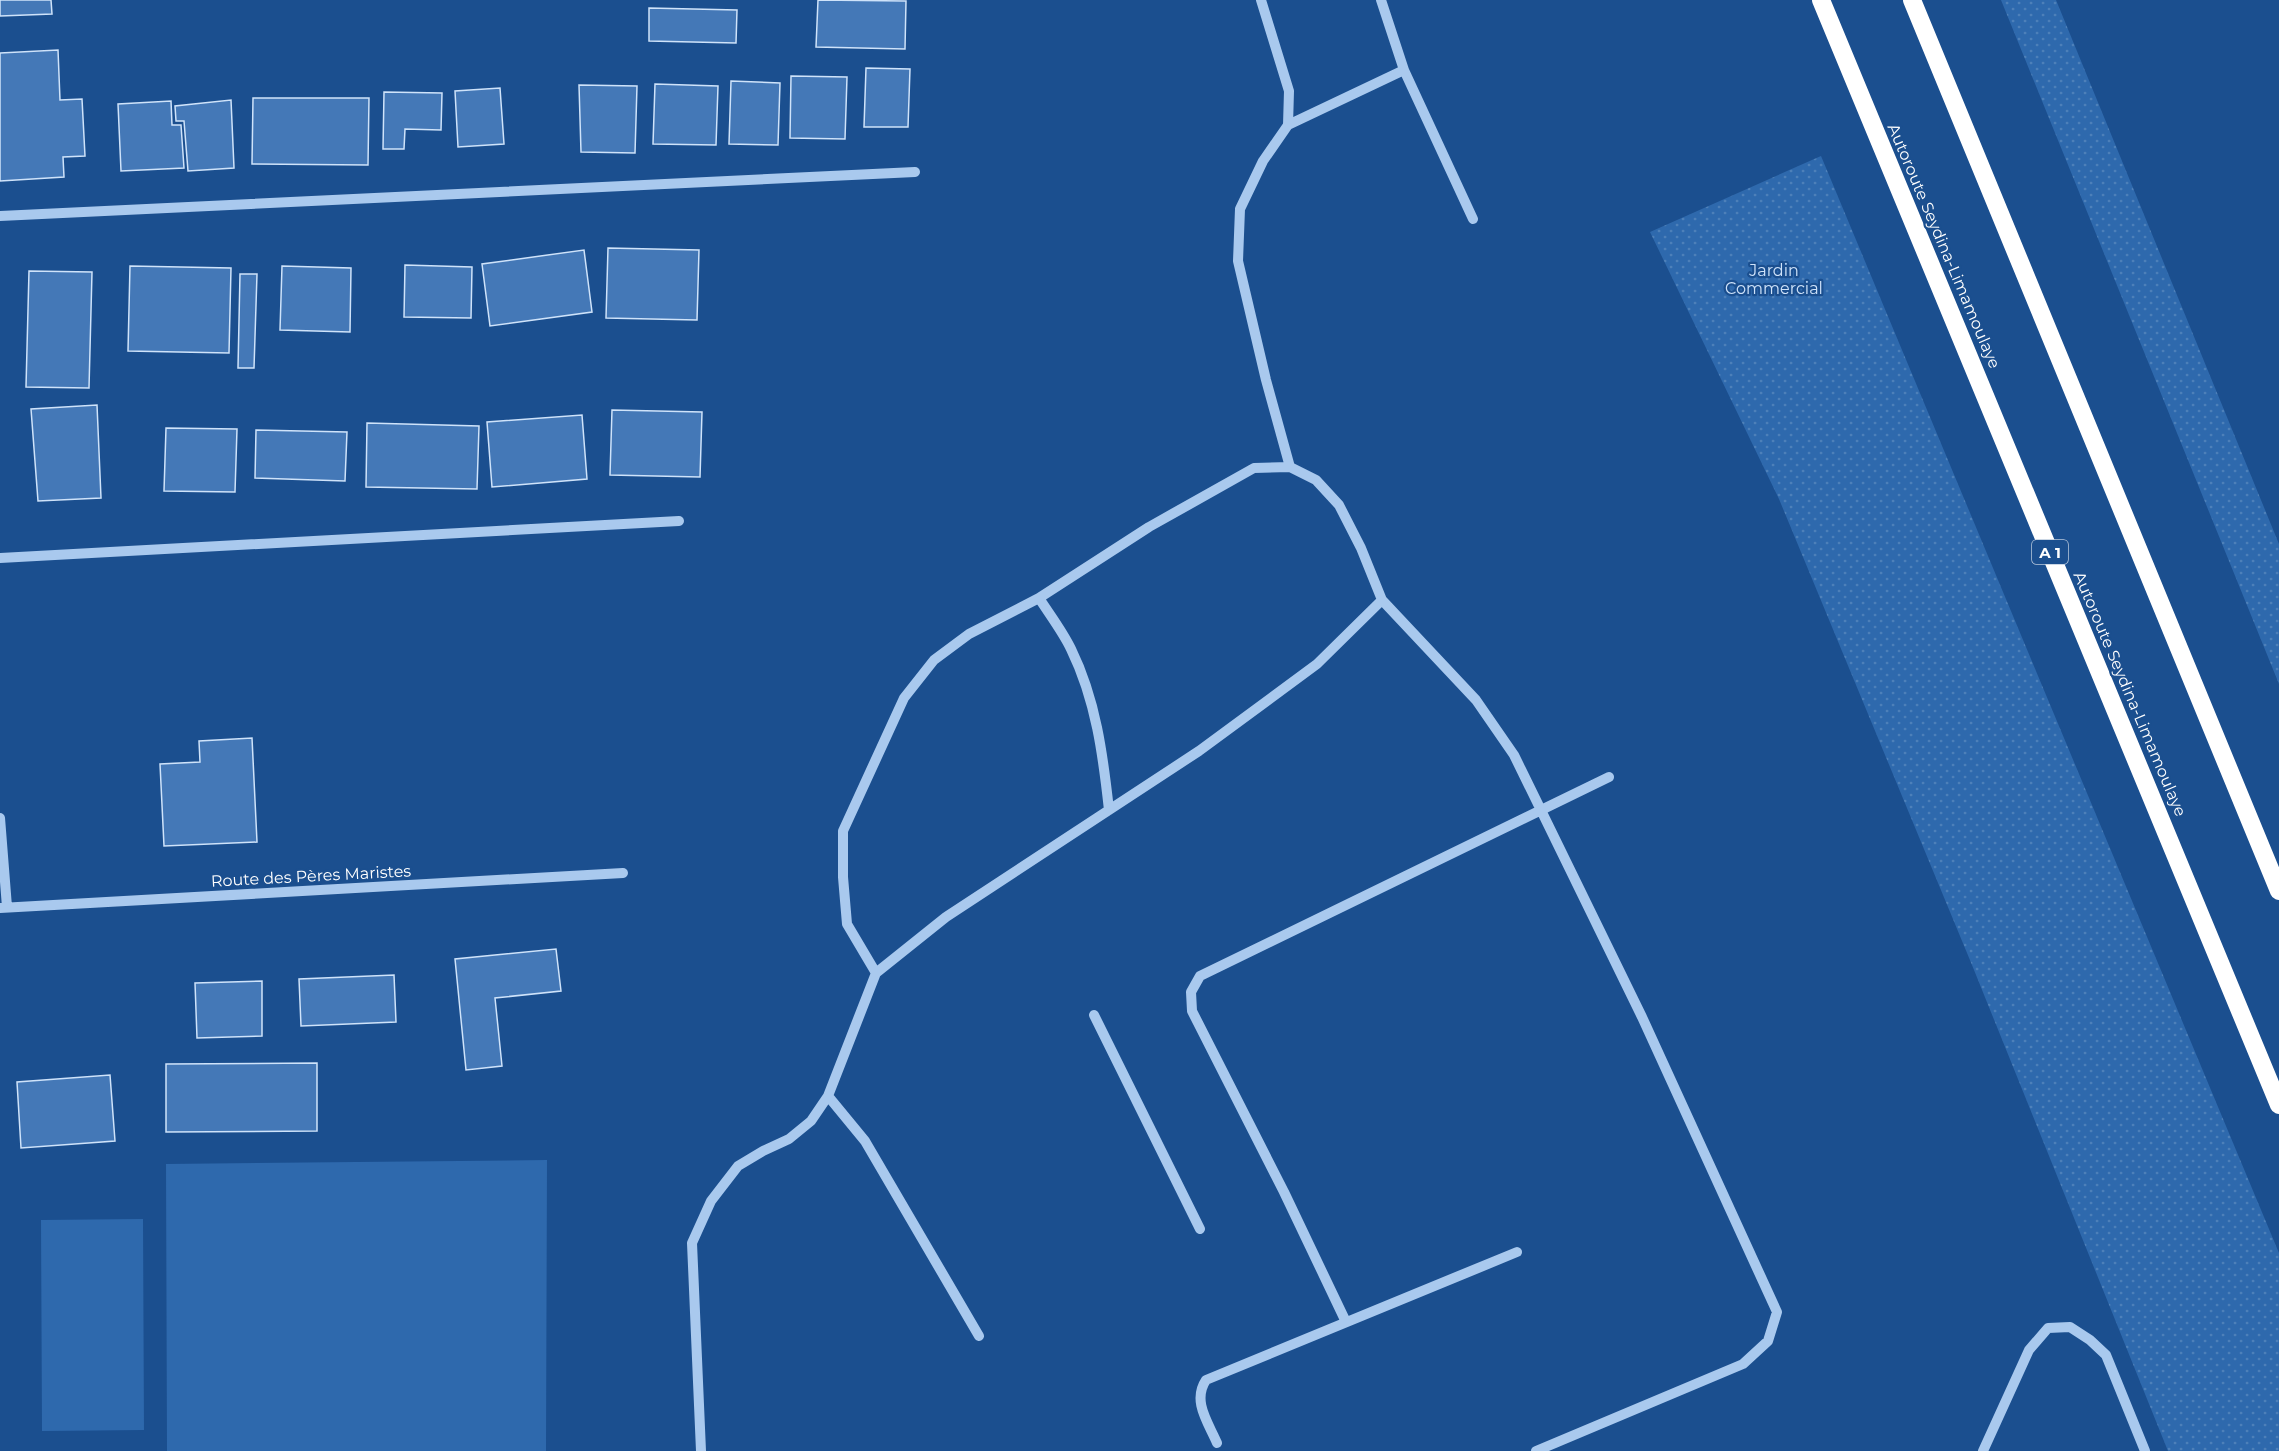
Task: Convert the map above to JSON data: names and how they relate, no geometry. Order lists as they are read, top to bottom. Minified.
{"streets":{"highway":["Autoroute Seydina-Limamoulaye","A 1"],"street":["Route des Pères Maristes"]},"parks":["Jardin Commercial"]}
